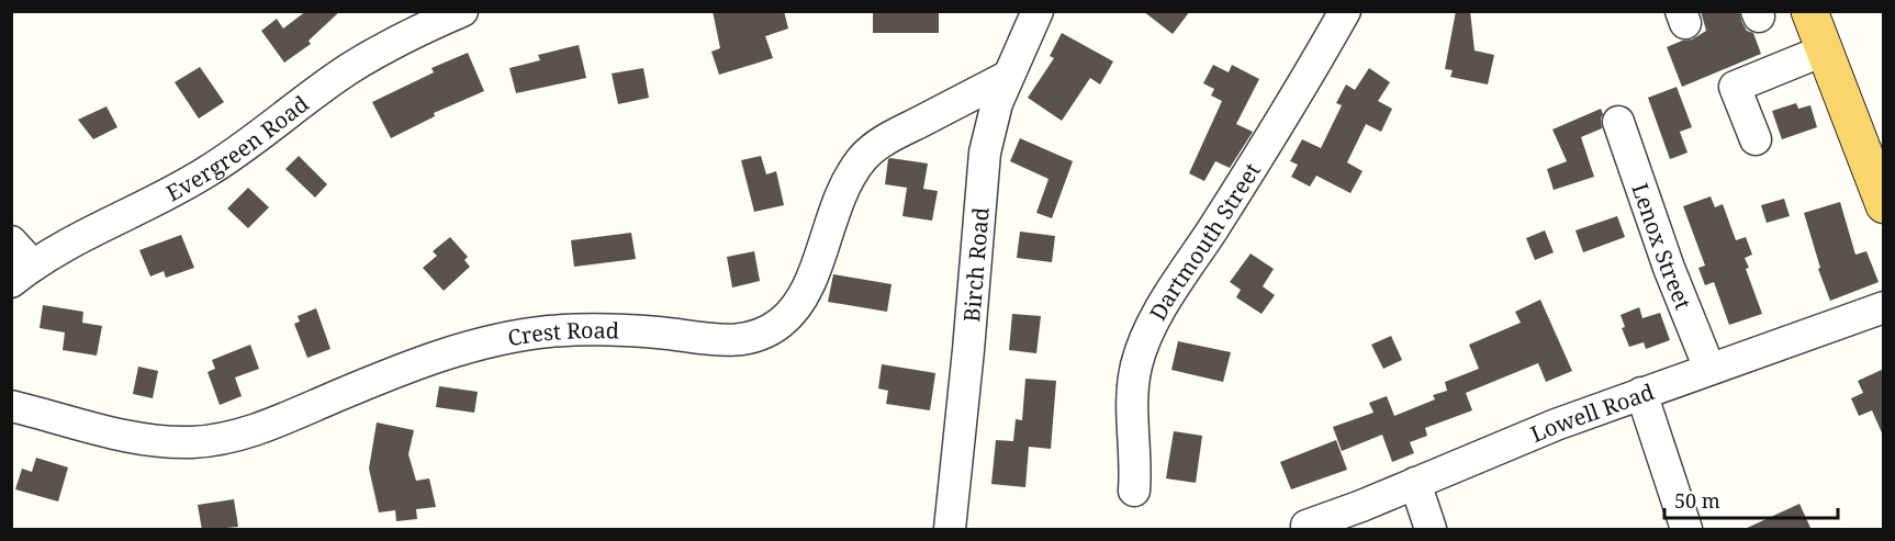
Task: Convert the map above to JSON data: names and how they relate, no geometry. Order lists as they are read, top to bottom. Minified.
{"streets":{"street":["Evergreen Road","Dartmouth Street","Lenox Street","Birch Road","Crest Road","Lowell Road"]},"crossings":[["Lenox Street","Lowell Road"],["Birch Road","Crest Road"]],"scale_bar":"50 m"}
